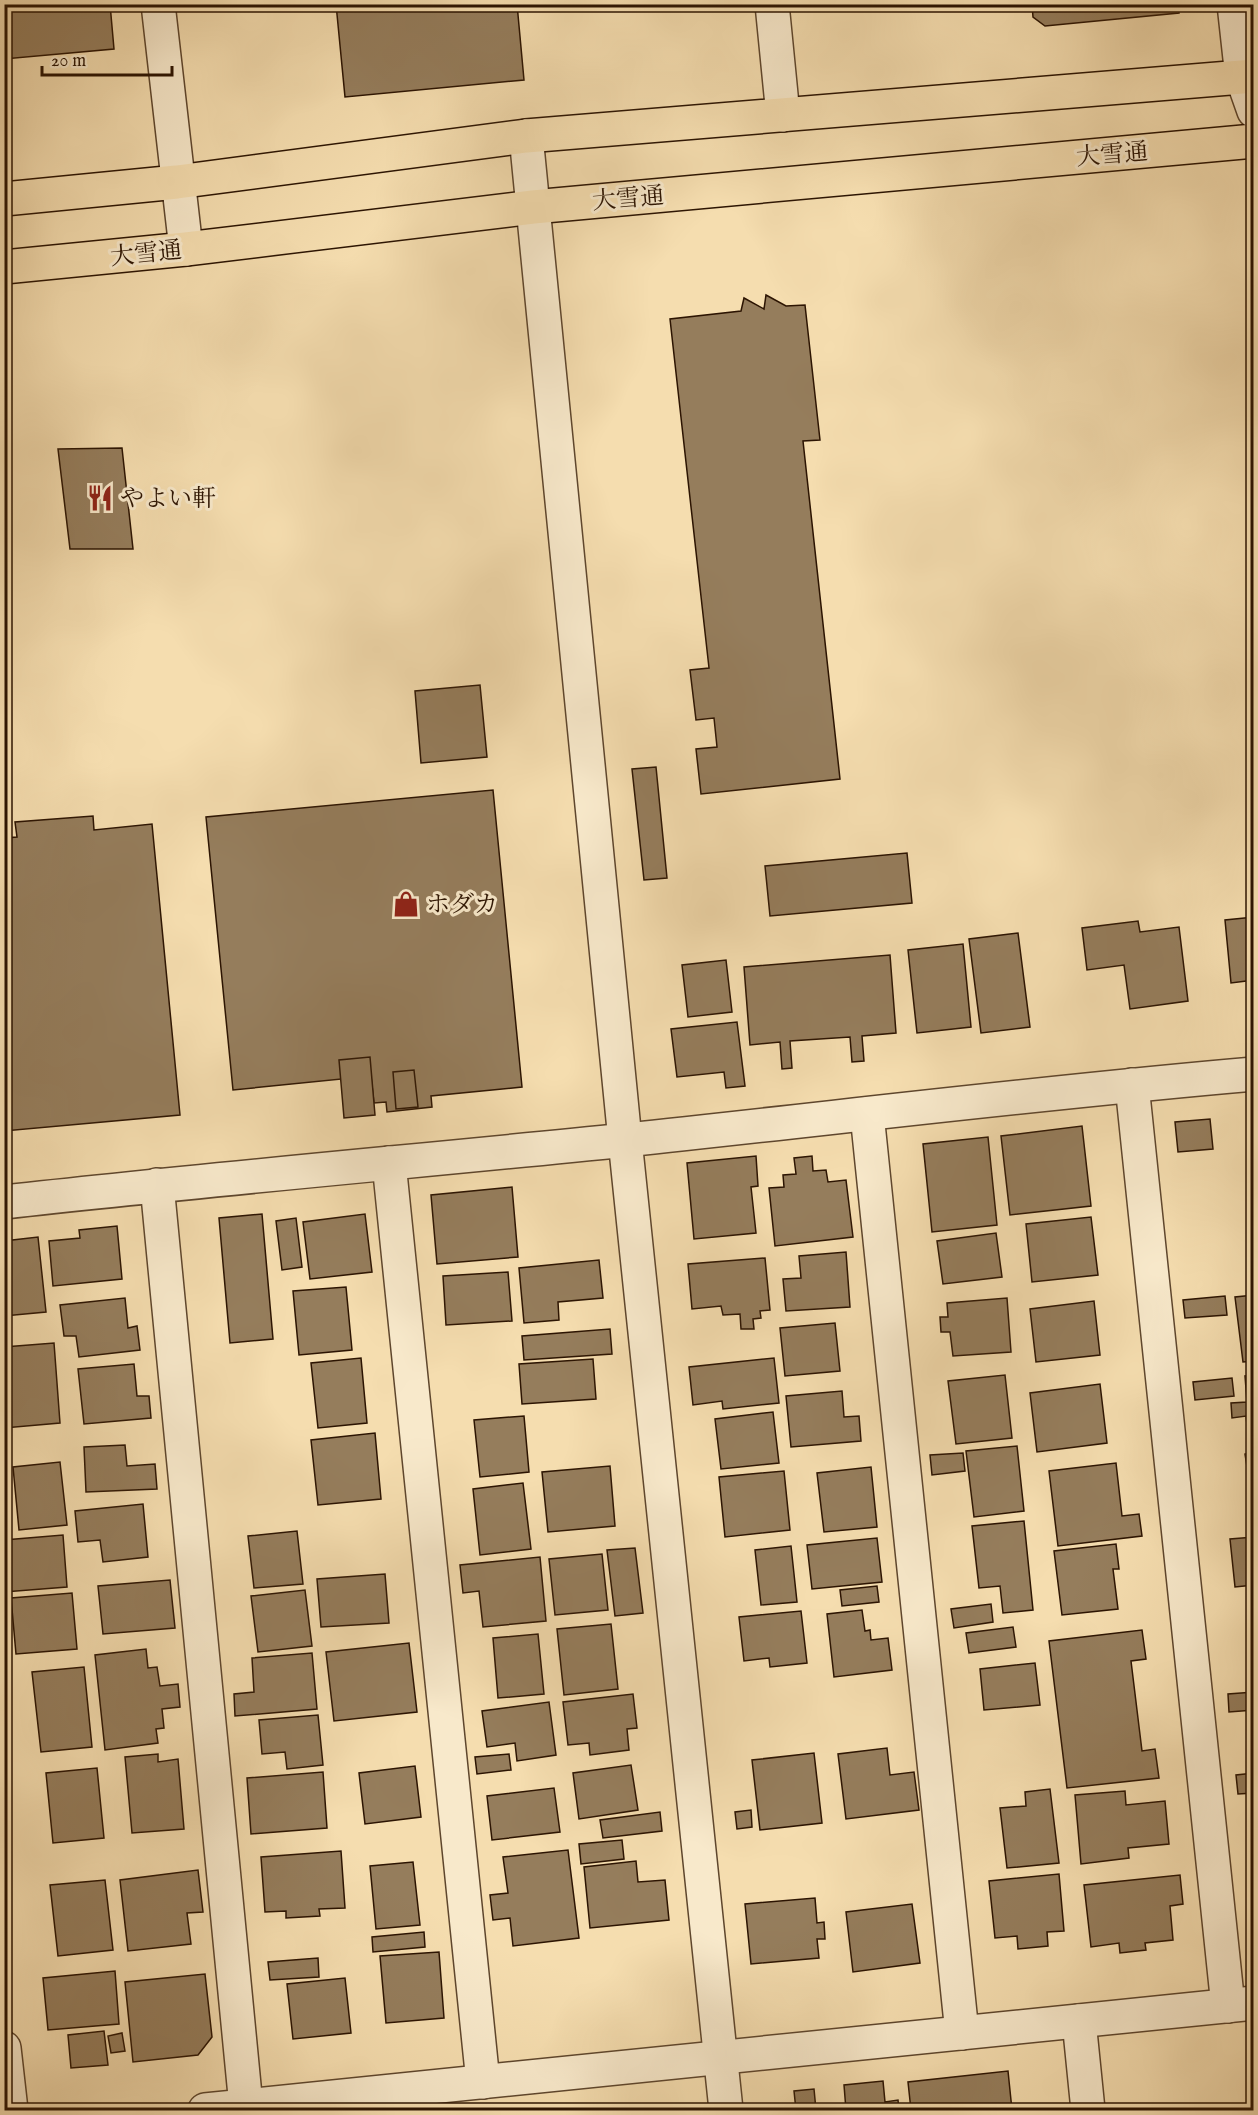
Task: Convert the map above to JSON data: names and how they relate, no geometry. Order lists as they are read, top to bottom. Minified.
{"streets":{"highway":["大雪通"]},"places":{"restaurant":["やよい軒"],"shop":["ホダカ"]},"scale_bar":"20 m"}
